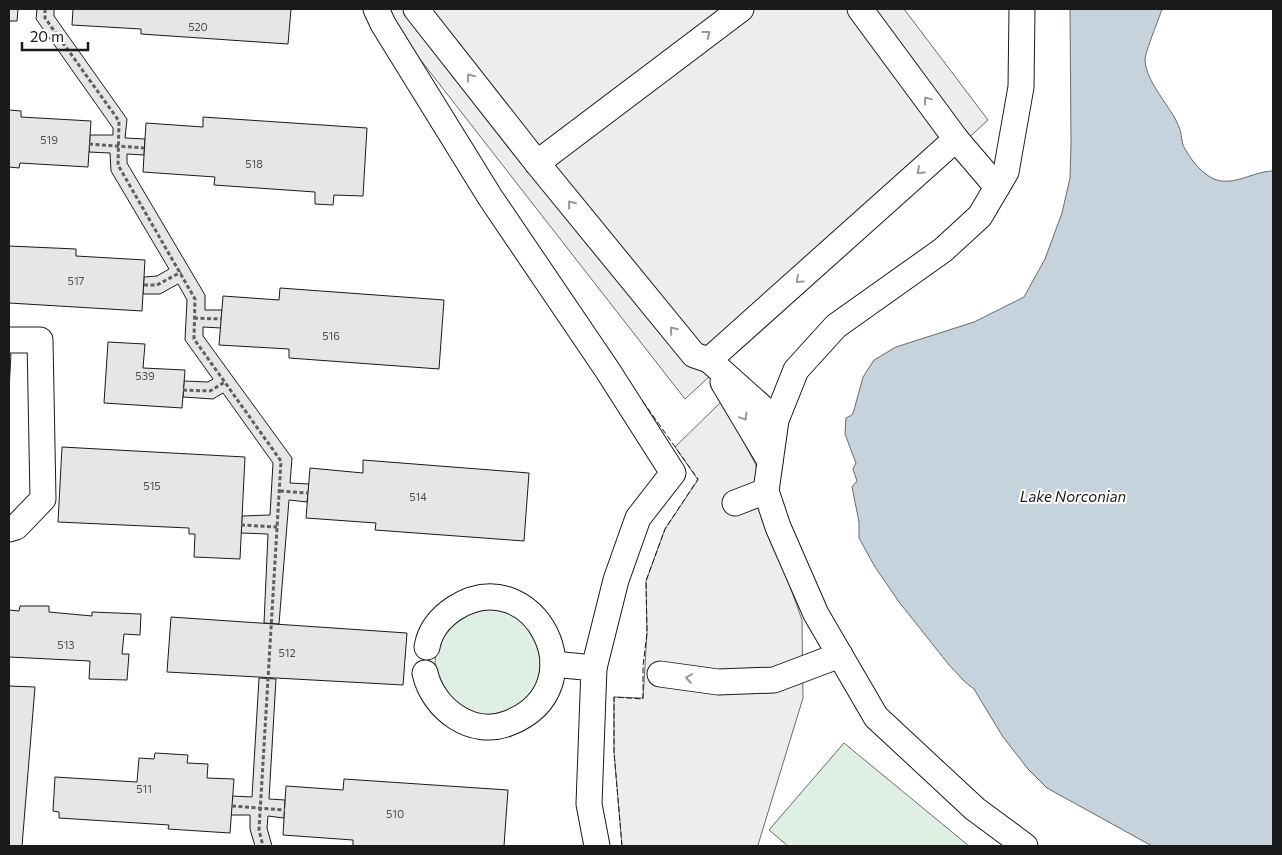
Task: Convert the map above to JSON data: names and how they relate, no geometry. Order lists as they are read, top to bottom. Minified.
{"water":["Lake Norconian"],"house_numbers":["520","519","518","517","516","539","515","514","513","512","511","510"],"scale_bar":"20 m"}
